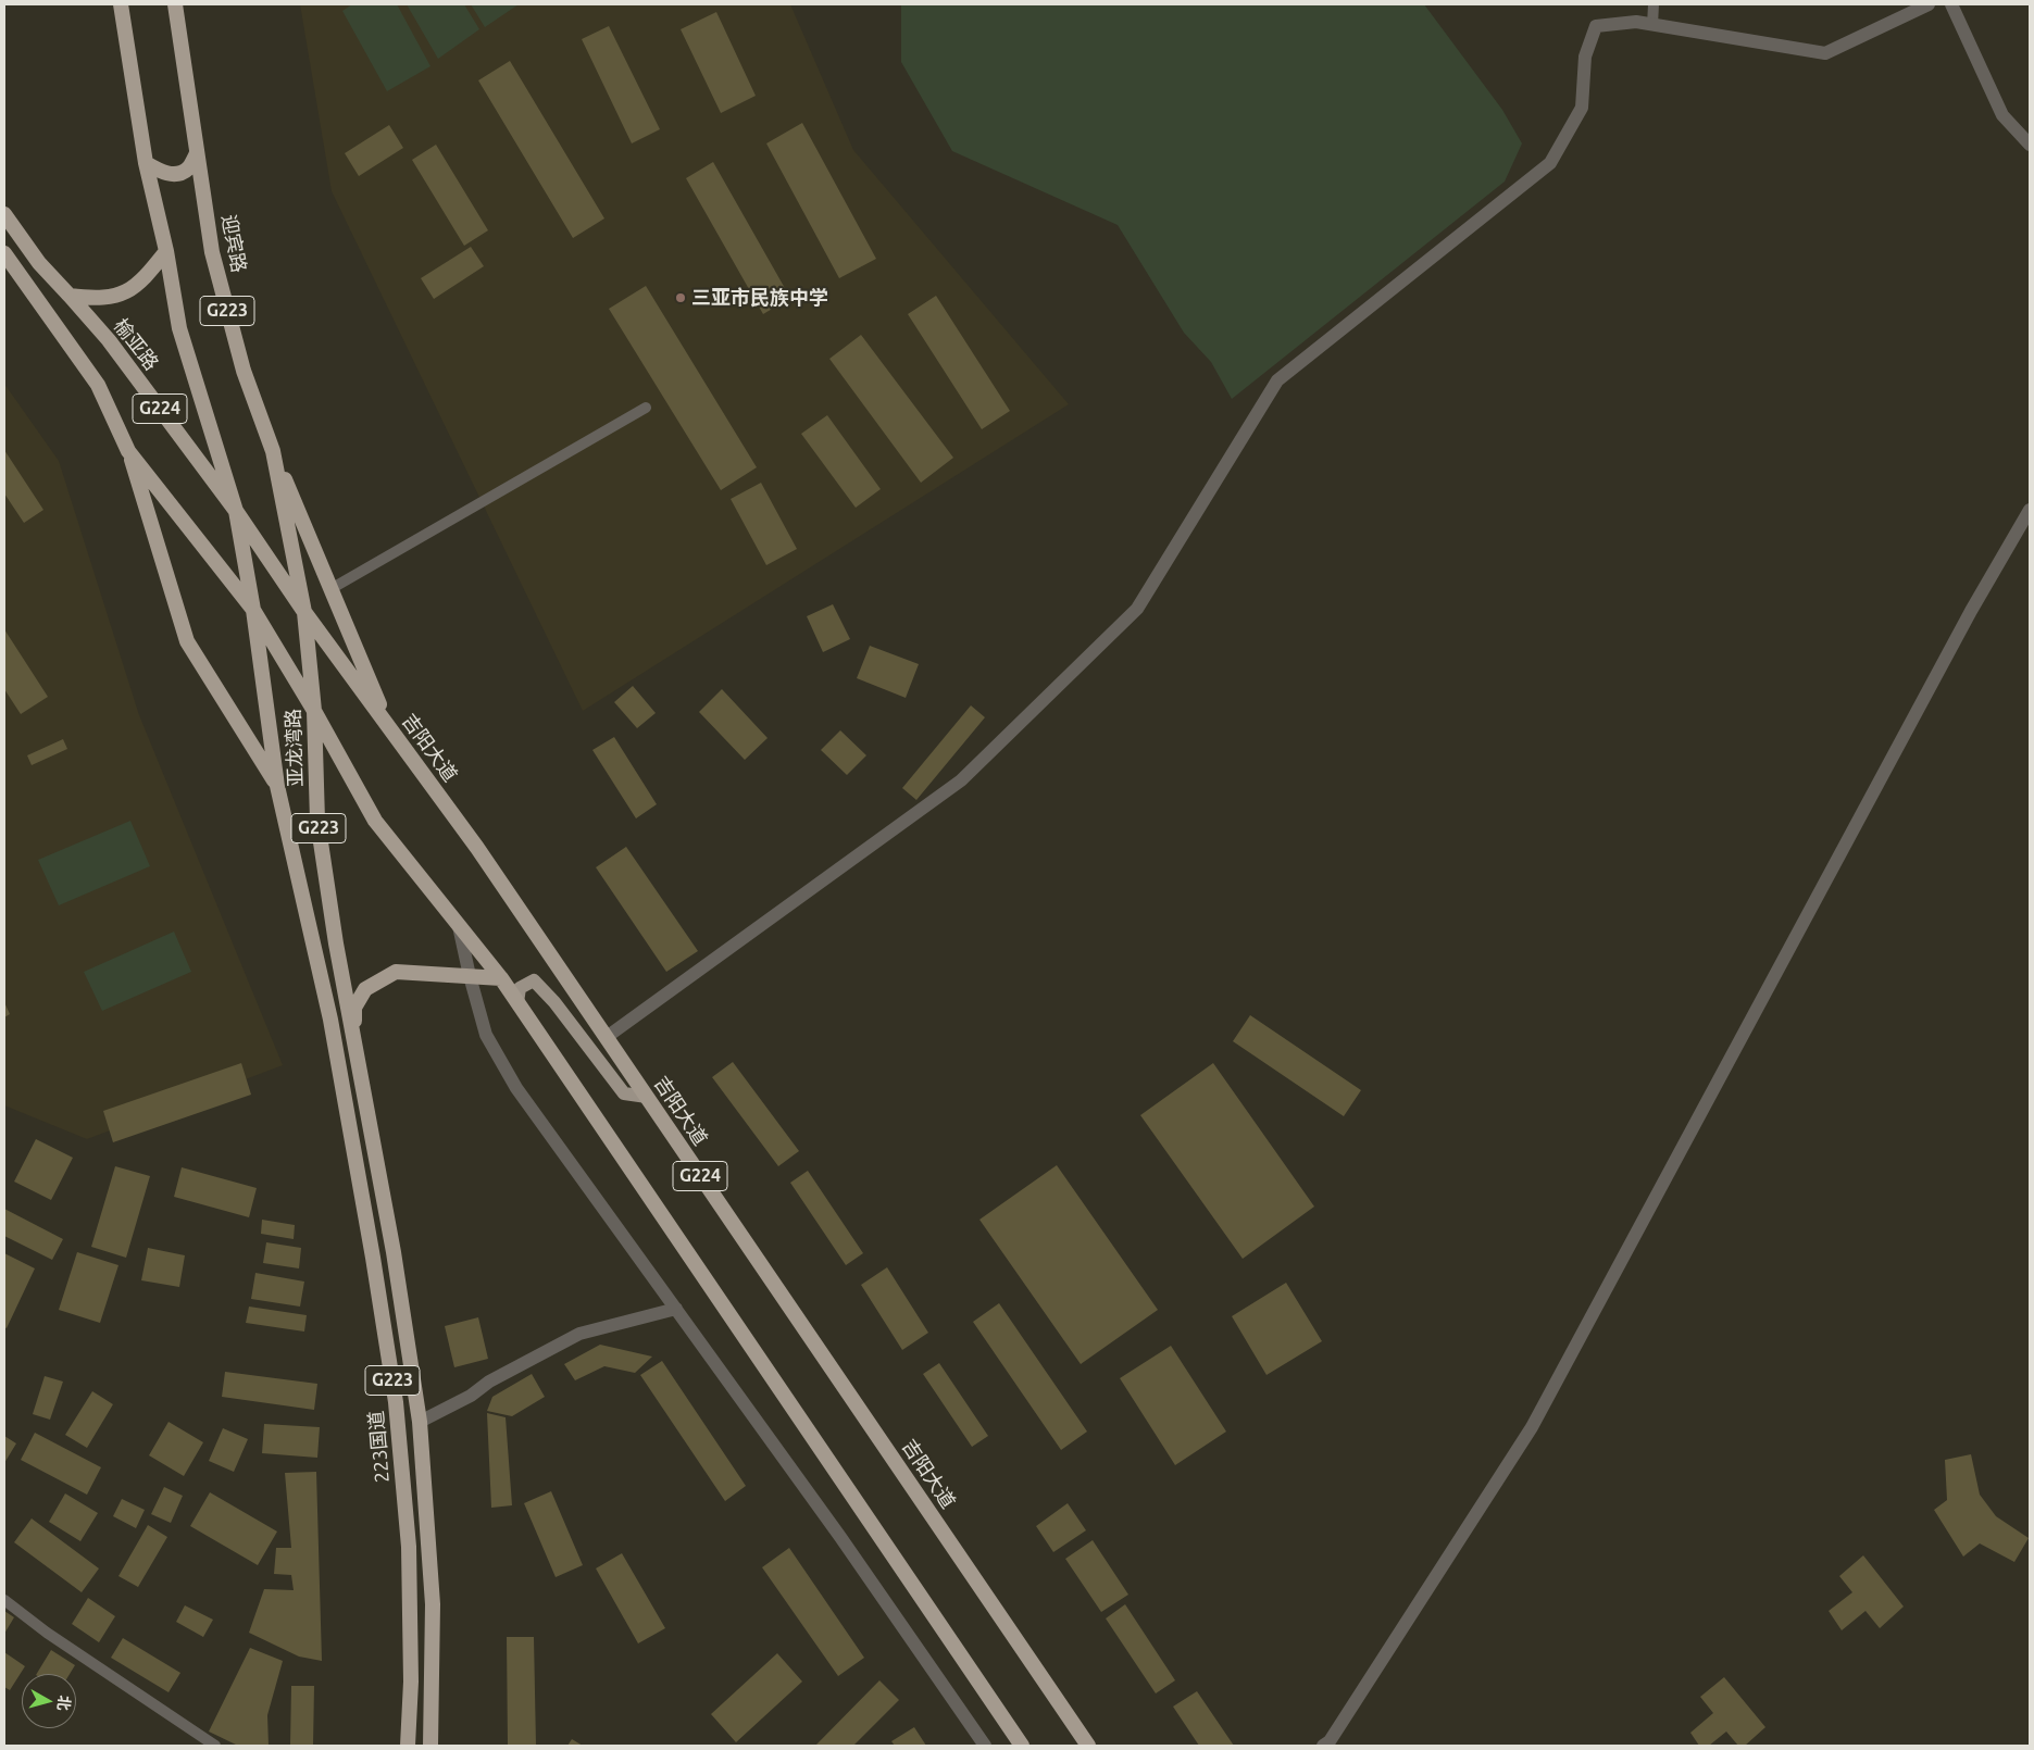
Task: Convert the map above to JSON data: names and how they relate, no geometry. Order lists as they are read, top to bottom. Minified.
{"streets":{"highway":["迎宾路","G223","榆亚路","G224","亚龙湾路","吉阳大道","223国道"]},"crossings":[["迎宾路","榆亚路"],["迎宾路","亚龙湾路"],["迎宾路","吉阳大道"],["G223","榆亚路"],["G223","G224"],["G223","亚龙湾路"],["榆亚路","亚龙湾路"],["榆亚路","吉阳大道"],["G224","亚龙湾路"],["亚龙湾路","吉阳大道"],["亚龙湾路","223国道"]],"places":["三亚市民族中学"],"north":"right"}
